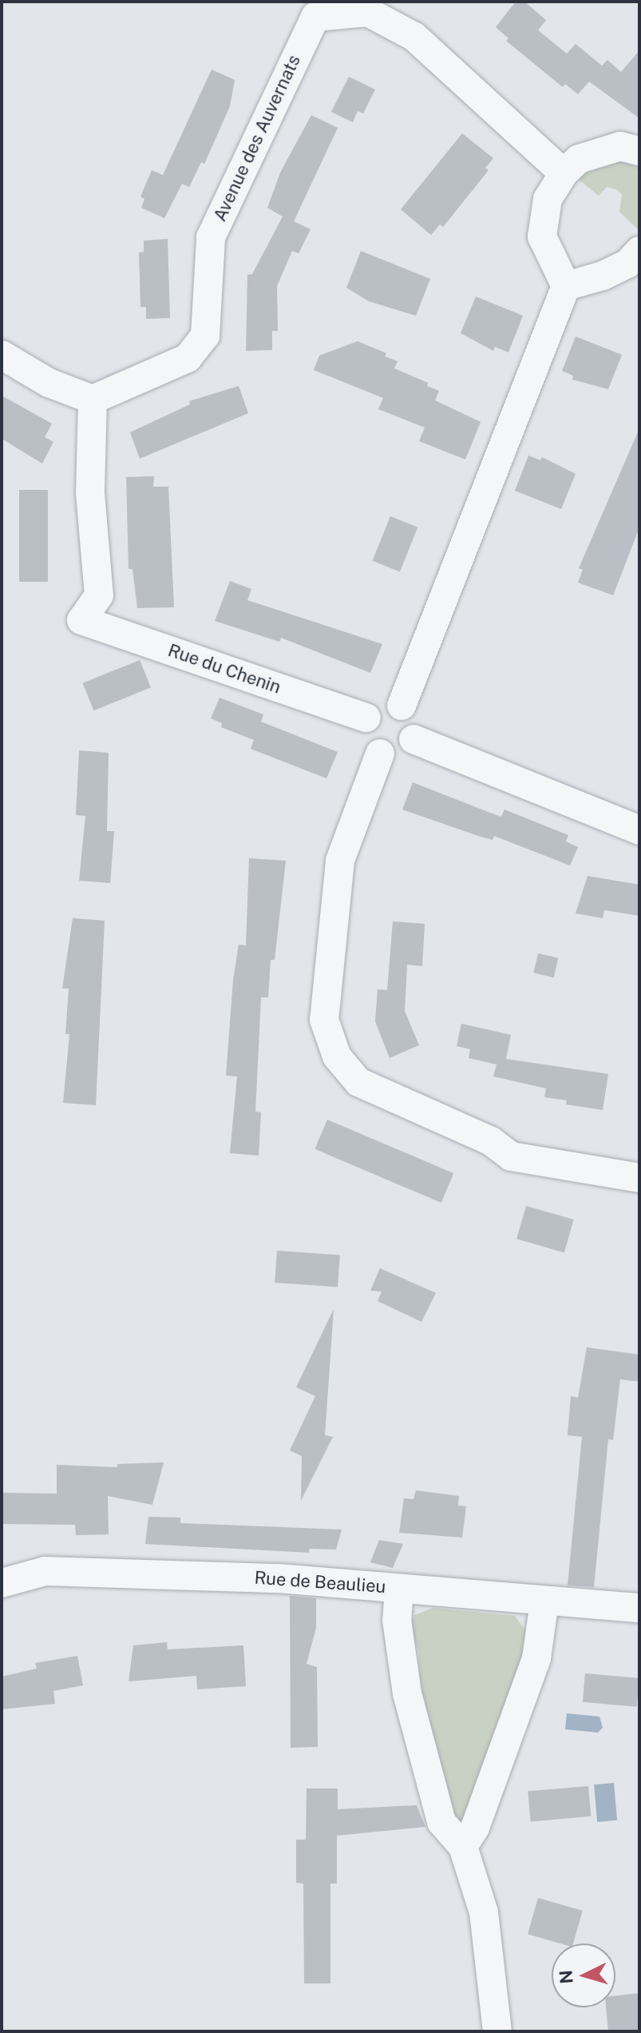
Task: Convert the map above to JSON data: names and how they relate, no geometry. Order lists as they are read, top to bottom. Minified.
{"streets":{"street":["Avenue des Auvernats","Rue du Chenin","Rue de Beaulieu"]},"crossings":[["Avenue des Auvernats","Rue du Chenin"]],"north":"left"}
